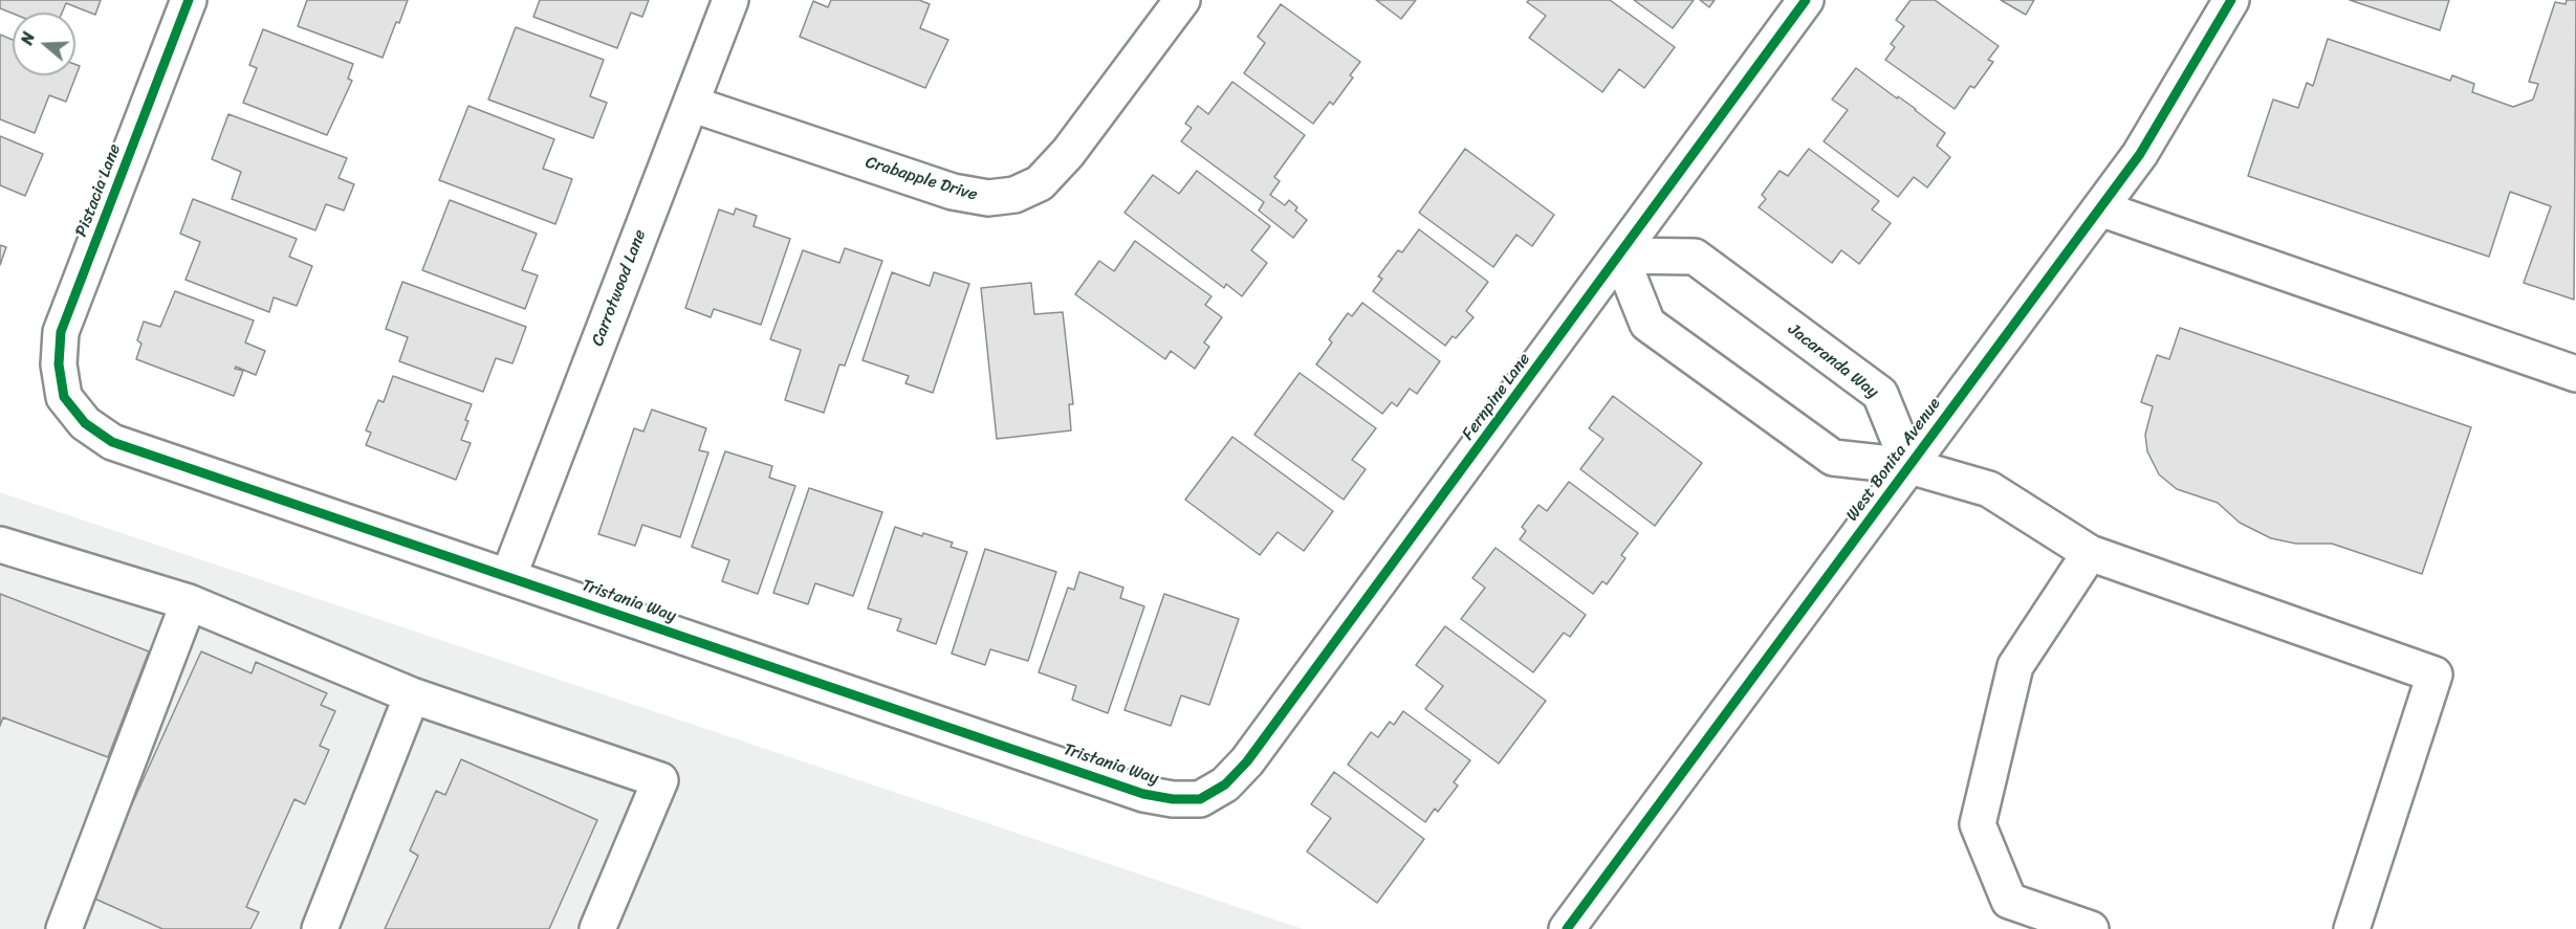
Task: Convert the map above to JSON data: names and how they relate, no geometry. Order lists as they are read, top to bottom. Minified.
{"streets":{"street":["Crabapple Drive","Pistacia Lane","Carrotwood Lane","Jacaranda Way","Fernpine Lane","West Bonita Avenue","Tristania Way"]},"crossings":[["Crabapple Drive","Carrotwood Lane"],["Pistacia Lane","Tristania Way"],["Carrotwood Lane","Tristania Way"],["Jacaranda Way","Fernpine Lane"],["Jacaranda Way","West Bonita Avenue"],["Fernpine Lane","Tristania Way"]],"north":"left"}
